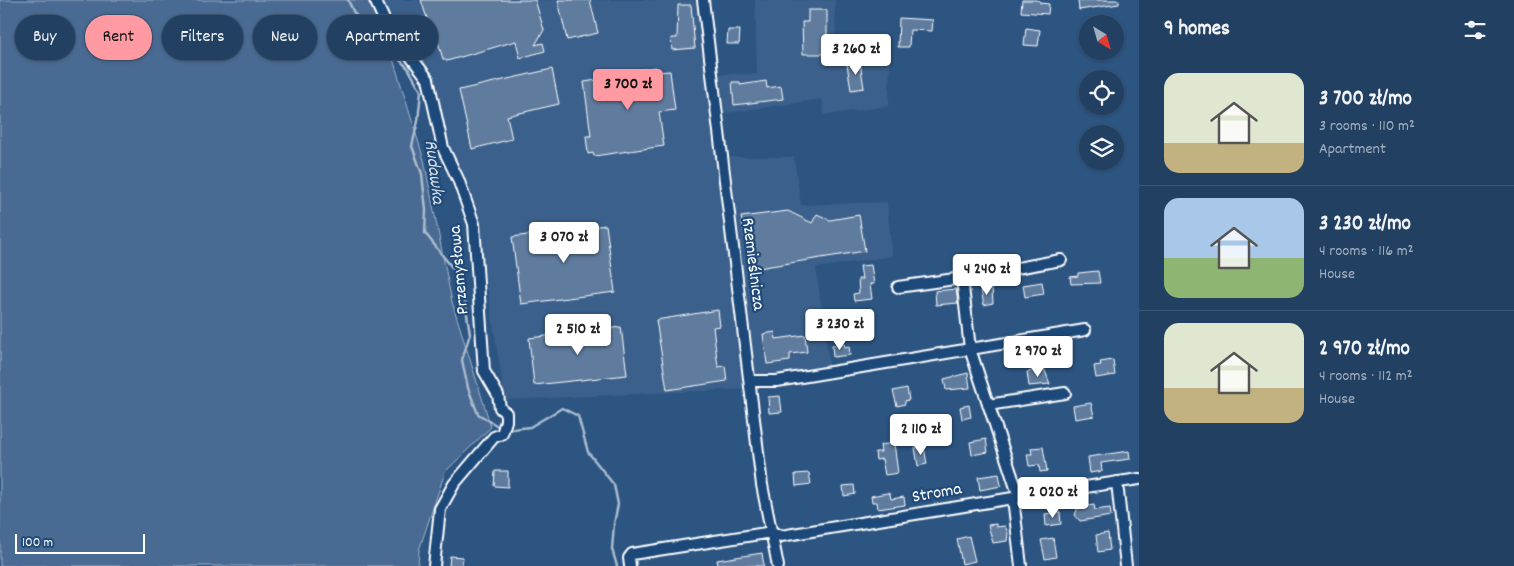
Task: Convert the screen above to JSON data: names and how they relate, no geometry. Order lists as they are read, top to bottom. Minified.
{"streets":{"street":["Rzemieślnicza","Przemysłowa","Stroma"]},"crossings":[["Rzemieślnicza","Stroma"]],"water":["Rudawka"],"scale_bar":"100 m","north":"bottom right","page":{"heading":"9 homes","chip":["Buy","Rent","Filters","New","Apartment"],"price":["3 260 zł","3 700 zł","3 070 zł","4 240 zł","3 230 zł","2 510 zł","2 970 zł","2 110 zł","2 020 zł"],"list":[{"name":"3 700 zł/mo","note":"3 rooms · 110 m² · Apartment"},{"name":"3 230 zł/mo","note":"4 rooms · 116 m² · House"},{"name":"2 970 zł/mo","note":"4 rooms · 112 m² · House"}],"scale":"100 m"}}
